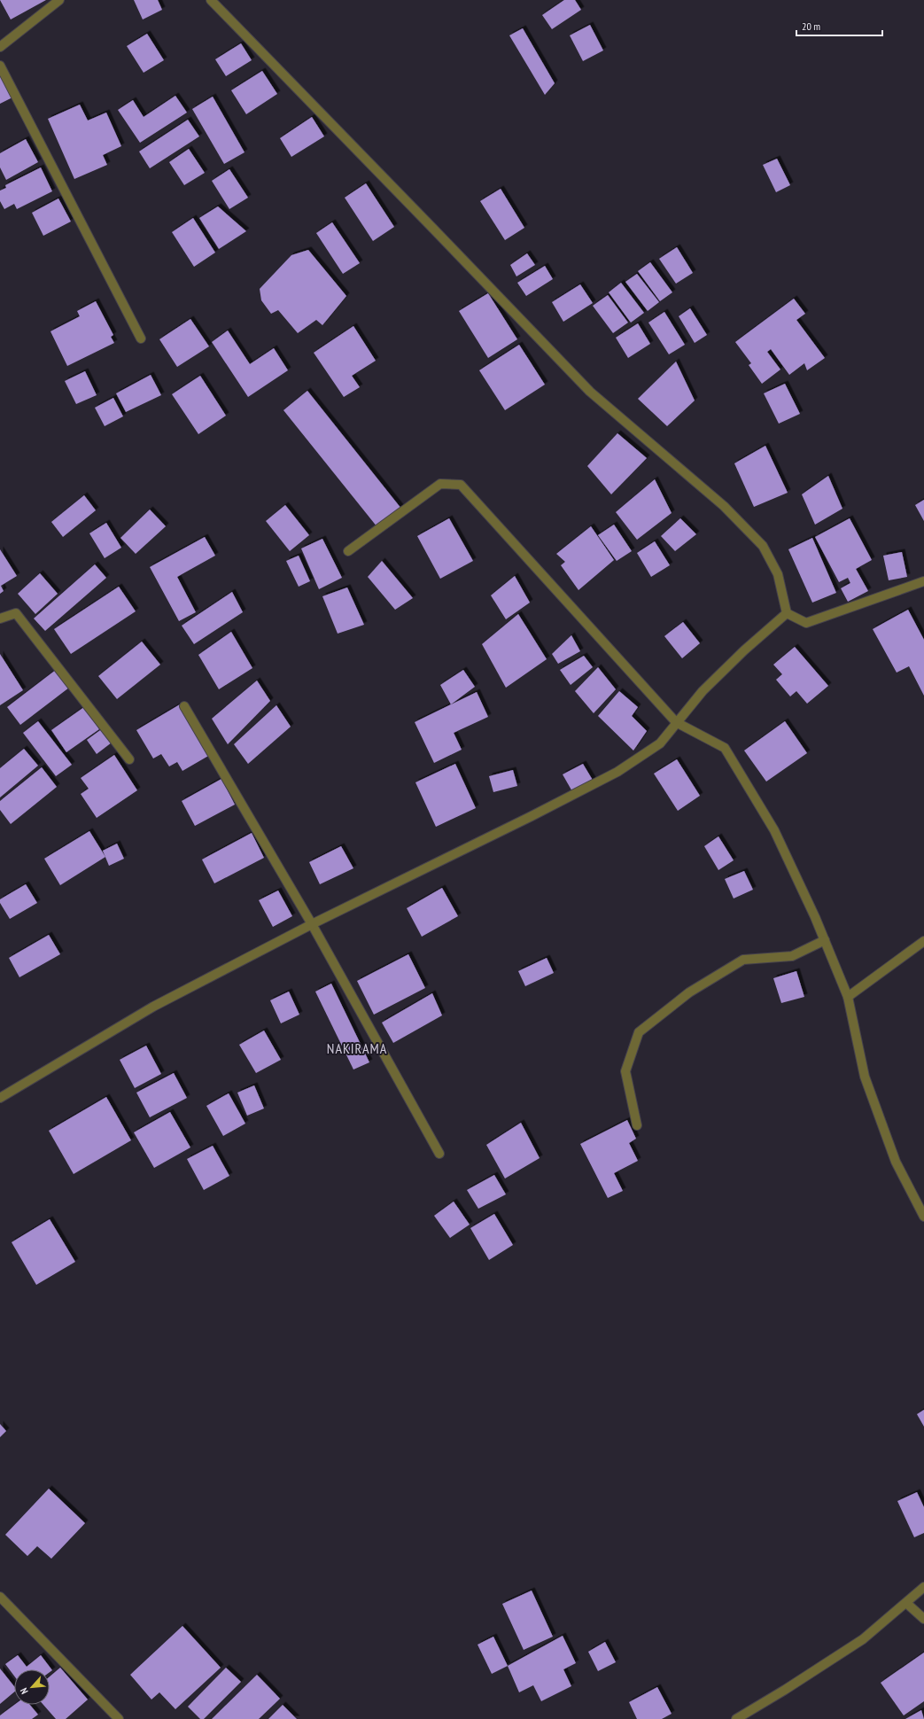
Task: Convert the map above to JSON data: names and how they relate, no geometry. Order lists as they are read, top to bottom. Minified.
{"districts":["NAKIRAMA"],"scale_bar":"20 m","north":"bottom left"}
